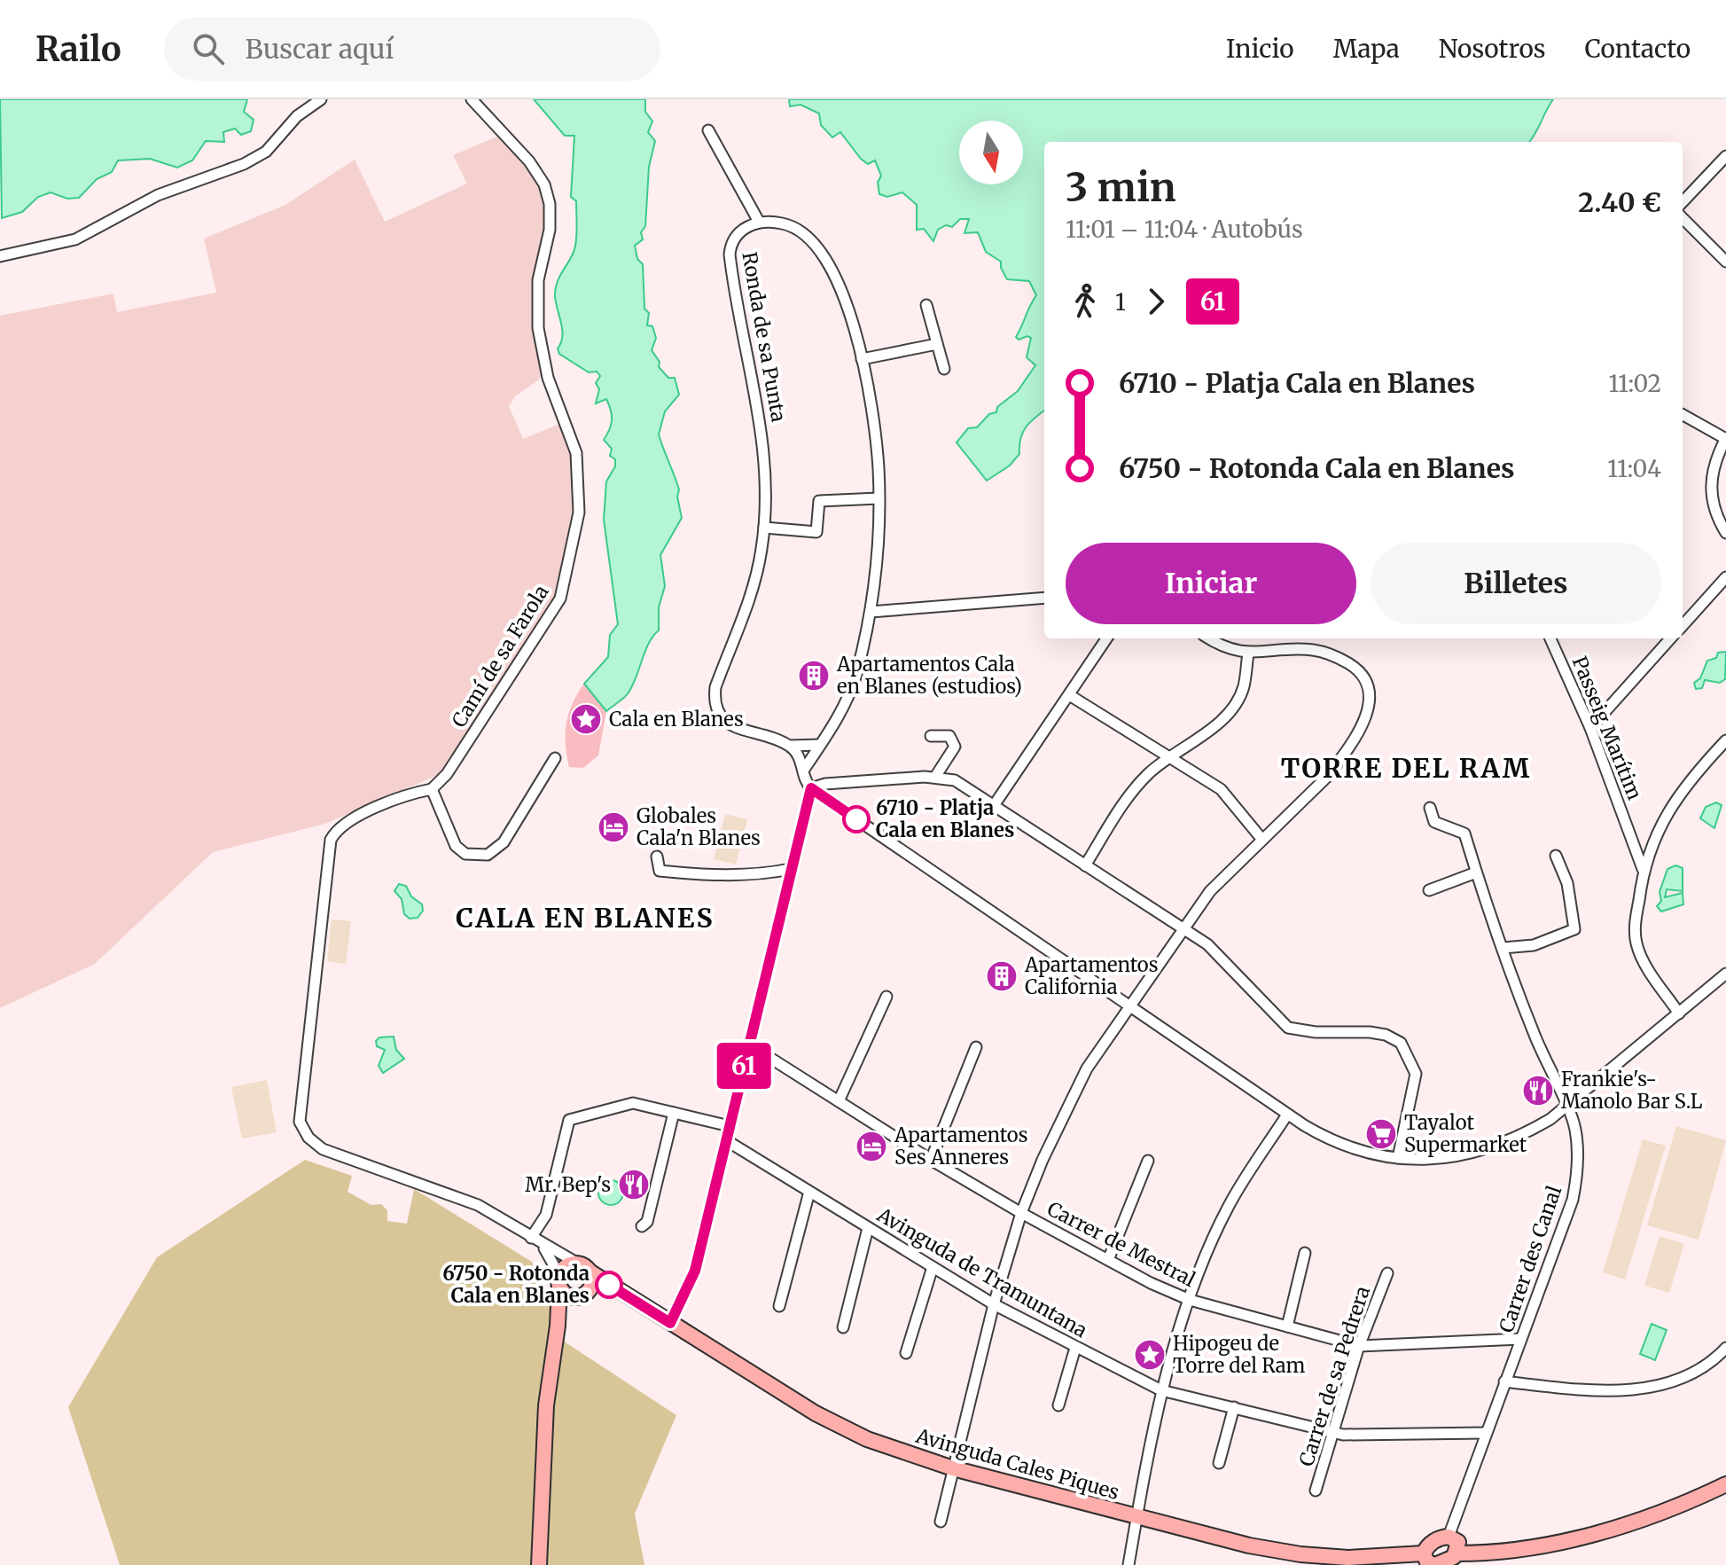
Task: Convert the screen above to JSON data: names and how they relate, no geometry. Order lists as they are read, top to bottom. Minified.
{"streets":{"street":["Ronda de sa Punta","Camí de sa Farola","Passeig Marítim","Carrer de Mestral","Carrer des Canal","Avinguda de Tramuntana","Carrer de sa Pedrera","Avinguda Cales Piques"]},"crossings":[["Carrer de Mestral","Carrer des Canal"],["Carrer de Mestral","Carrer de sa Pedrera"],["Carrer des Canal","Avinguda de Tramuntana"],["Carrer des Canal","Avinguda Cales Piques"],["Avinguda de Tramuntana","Carrer de sa Pedrera"]],"districts":["TORRE DEL RAM","CALA EN BLANES"],"places":{"building":["Apartamentos Cala en Blanes (estudios)","Apartamentos California"],"place":["Cala en Blanes","Hipogeu de Torre del Ram"],"other":["6710 - Platja Cala en Blanes","6750 - Rotonda Cala en Blanes"],"hotel":["Globales Cala'n Blanes","Apartamentos Ses Anneres"],"restaurant":["Frankie's- Manolo Bar S.L","Mr. Bep's"],"supermarket":["Tayalot Supermarket"]},"lines":["bus line 61"],"north":"bottom","page":{"header":"Railo","search":"Buscar aquí","nav":["Inicio","Mapa","Nosotros","Contacto"],"on_map":"61","heading":["3 min","11:01 – 11:04 · Autobús","2.40 €"],"legs":["1","61"],"list":[{"name":"6710 - Platja Cala en Blanes","value":"11:02"},{"name":"6750 - Rotonda Cala en Blanes","value":"11:04"}],"buttons":["Iniciar","Billetes"]}}
